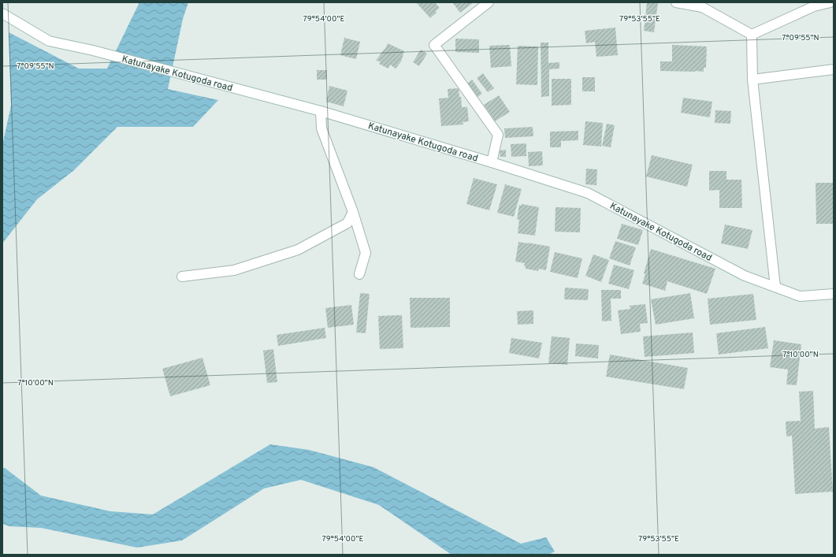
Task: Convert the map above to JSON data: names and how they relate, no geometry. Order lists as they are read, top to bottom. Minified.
{"streets":{"street":["Katunayake Kotugoda road"]},"coordinates":["79°54'00\"E","79°53'55\"E","7°09'55\"N","7°10'00\"N"]}
